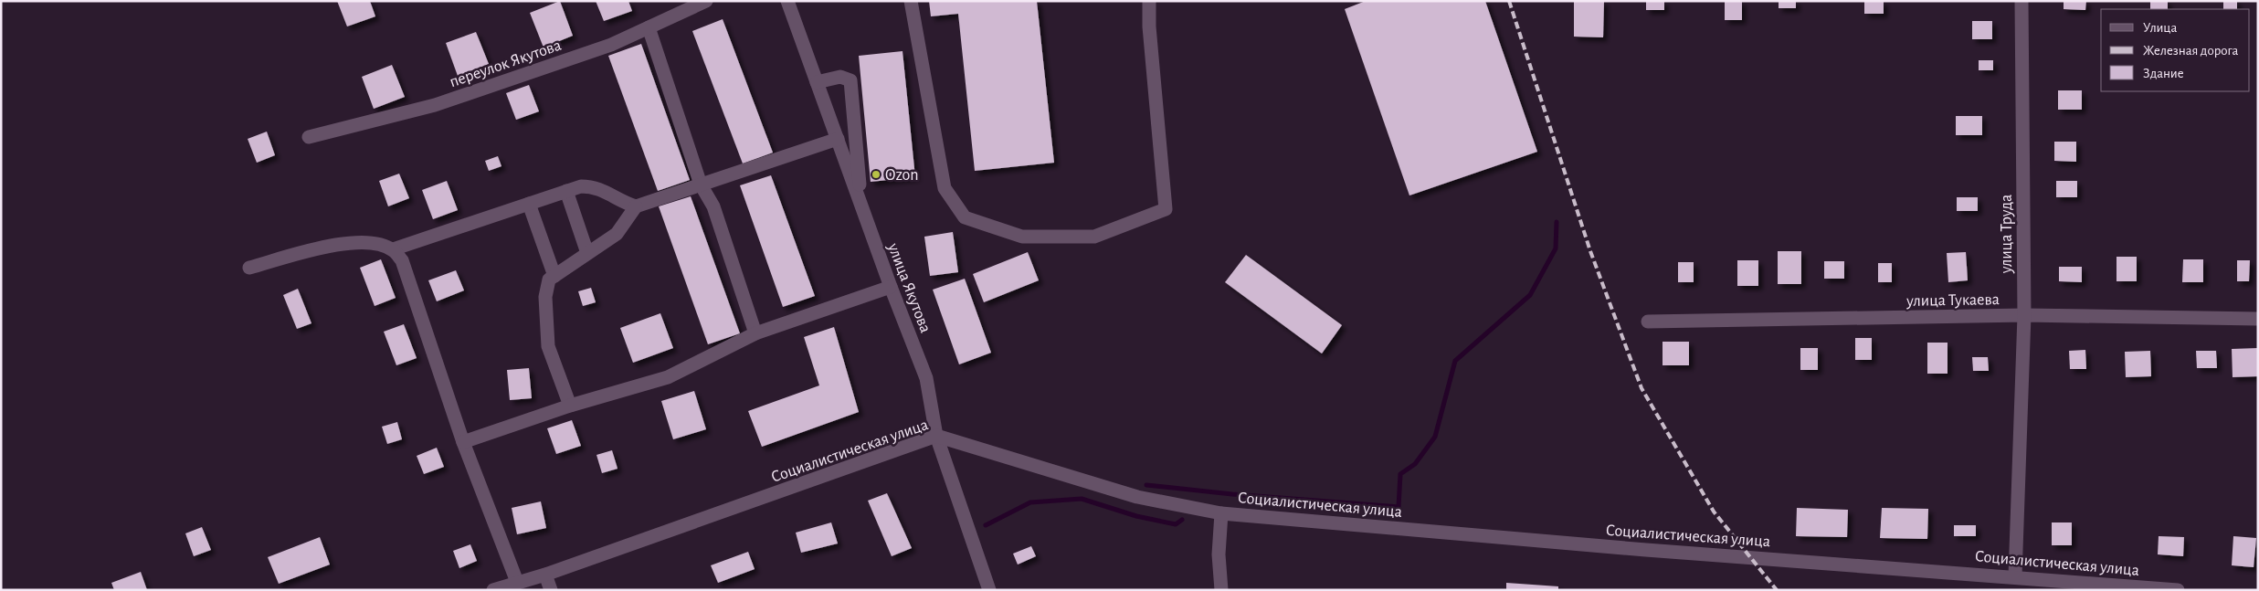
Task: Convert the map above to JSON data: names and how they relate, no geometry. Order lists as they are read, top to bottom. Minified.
{"streets":{"street":["переулок Якутова","улица Труда","улица Якутова","улица Тукаева","Социалистическая улица"]},"crossings":[["улица Труда","улица Тукаева"],["улица Труда","Социалистическая улица"],["улица Якутова","Социалистическая улица"]],"places":["Ozon"],"legend":["Улица","Железная дорога","Здание"]}
